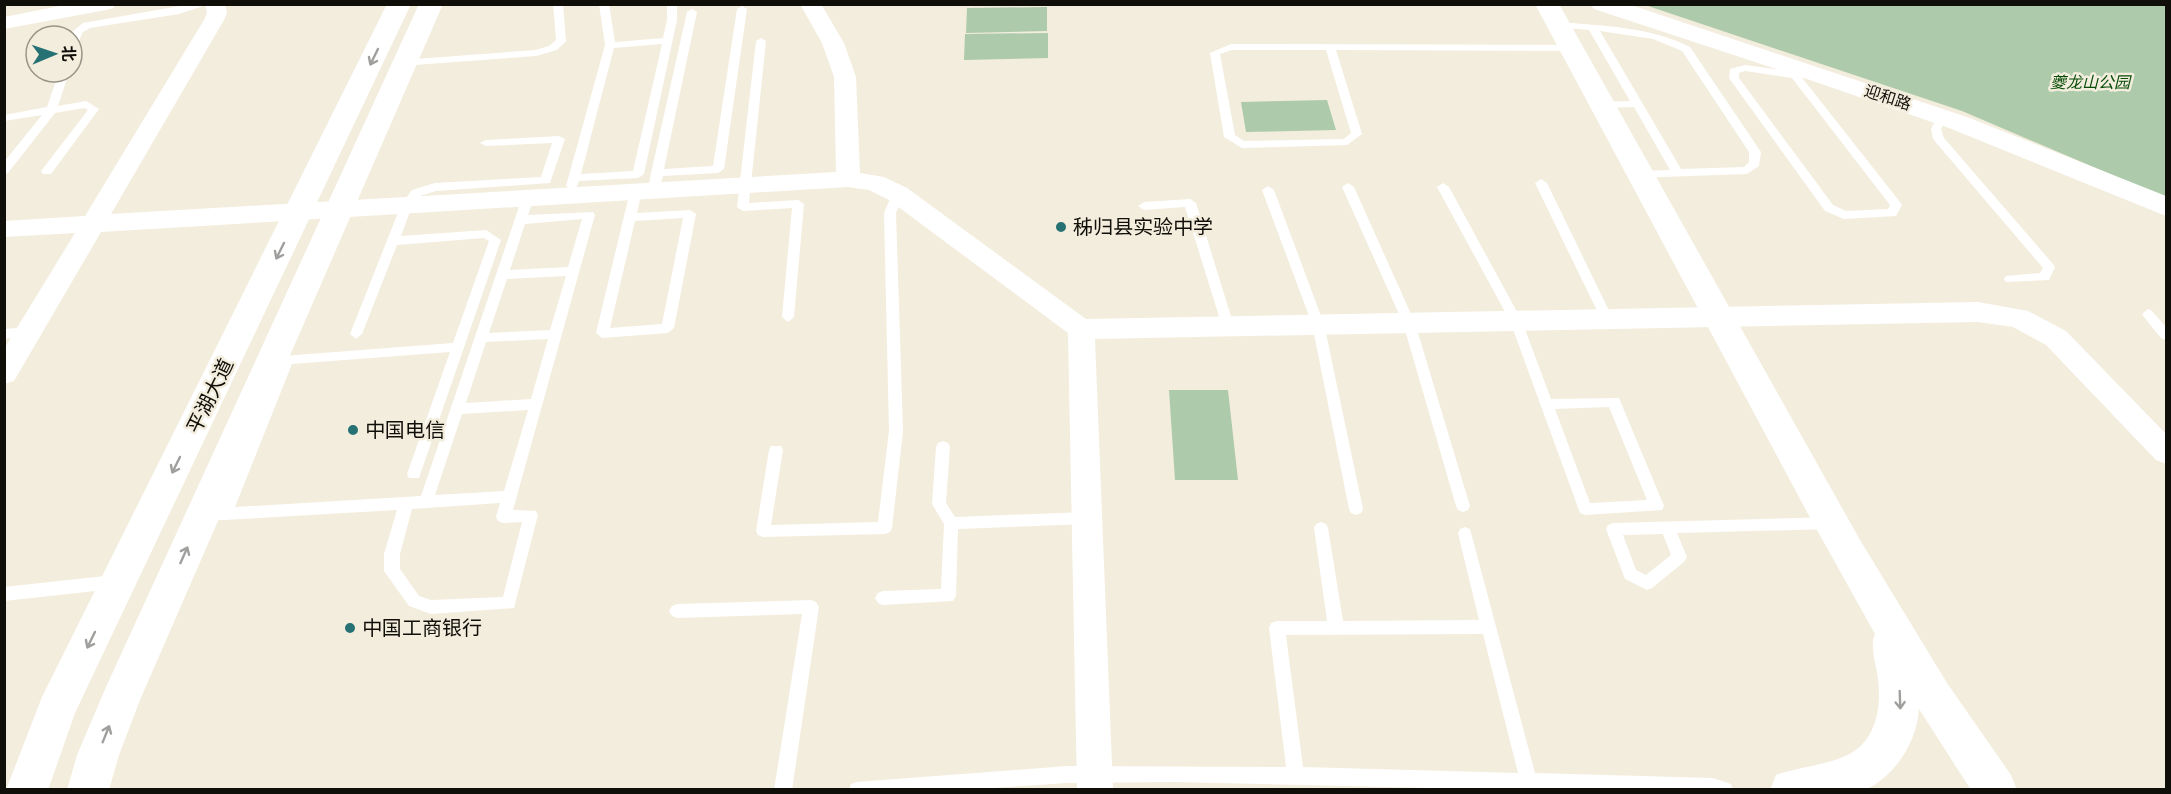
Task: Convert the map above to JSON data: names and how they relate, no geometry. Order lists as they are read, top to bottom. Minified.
{"streets":{"main road":["迎和路","平湖大道"]},"parks":["夔龙山公园"],"places":["秭归县实验中学","中国电信","中国工商银行"],"north":"right"}
